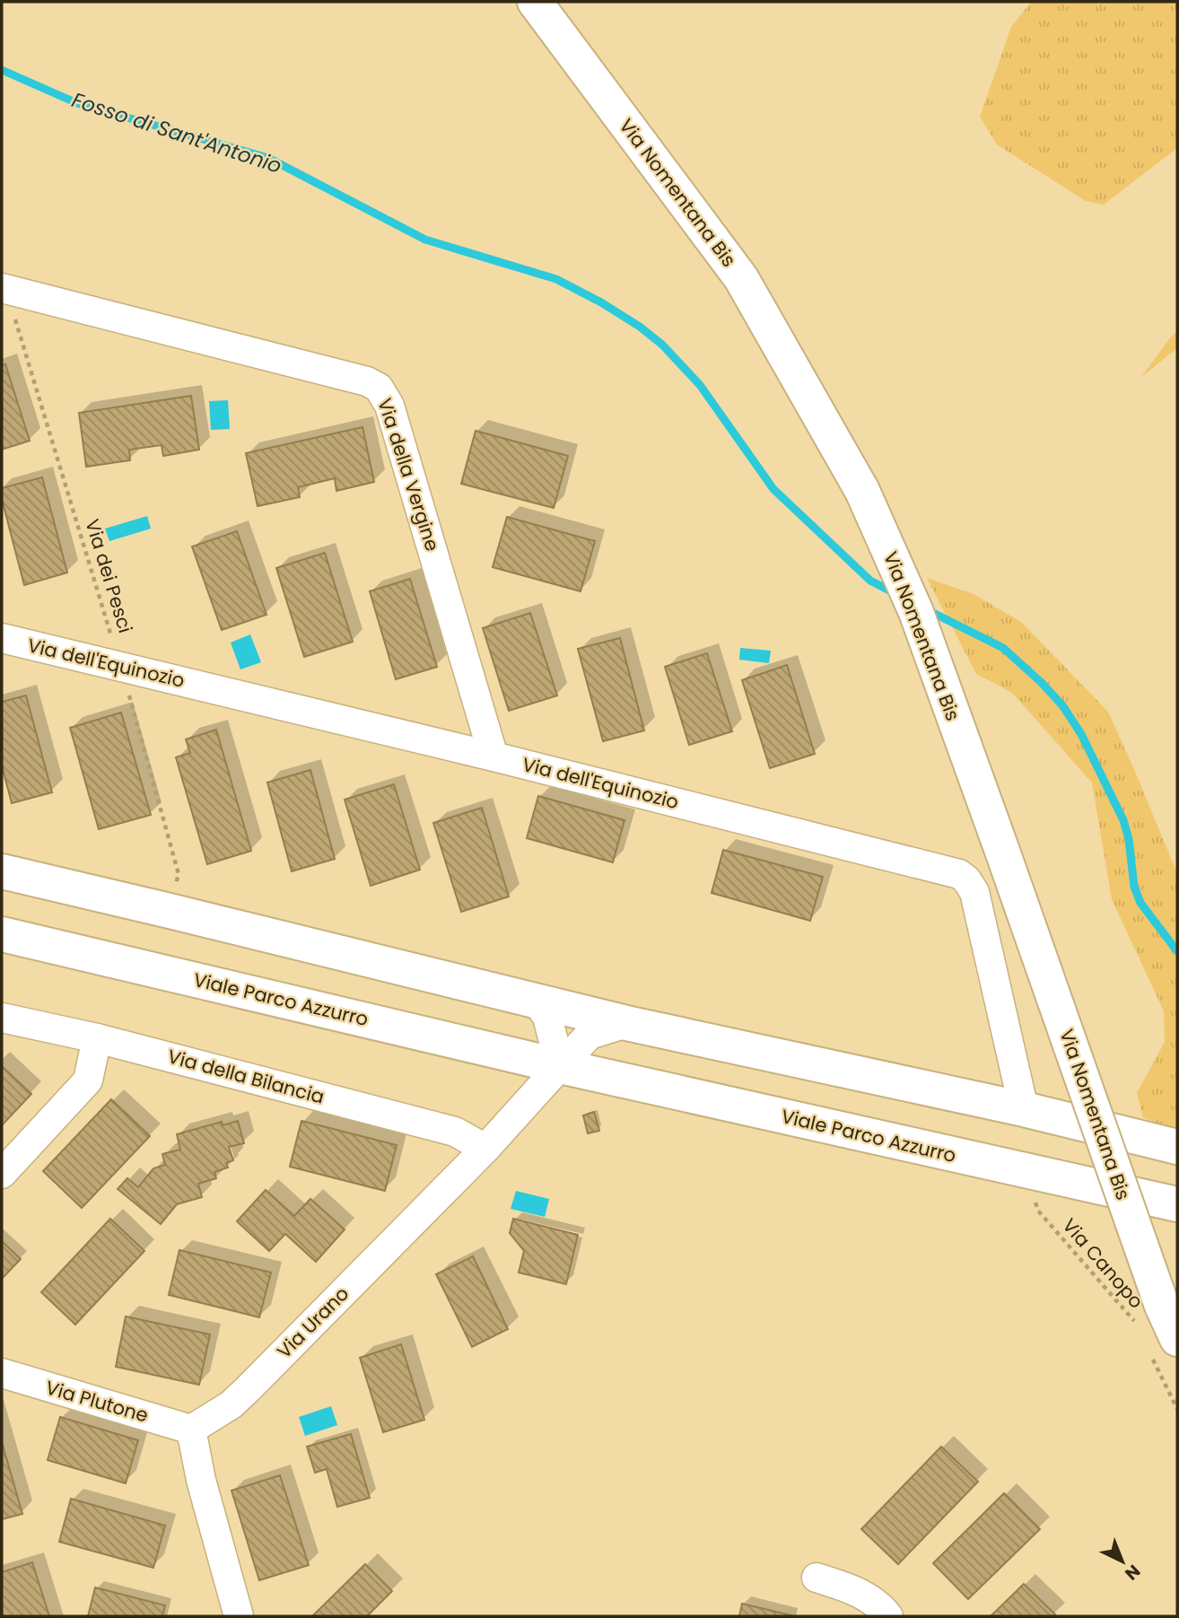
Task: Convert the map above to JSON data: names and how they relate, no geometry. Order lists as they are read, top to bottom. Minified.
{"streets":{"street":["Via Nomentana Bis","Via della Vergine","Via dell'Equinozio","Viale Parco Azzurro","Via della Bilancia","Via Urano","Via Plutone"],"path":["Via dei Pesci","Via Canopo"]},"crossings":[["Via Nomentana Bis","Via Canopo"],["Via della Vergine","Via dei Pesci"],["Via della Vergine","Via dell'Equinozio"],["Via dei Pesci","Via dell'Equinozio"],["Viale Parco Azzurro","Via Canopo"],["Viale Parco Azzurro","Via Urano"],["Via della Bilancia","Via Urano"],["Via Urano","Via Plutone"]],"water":["Fosso di Sant'Antonio"],"north":"bottom right"}
